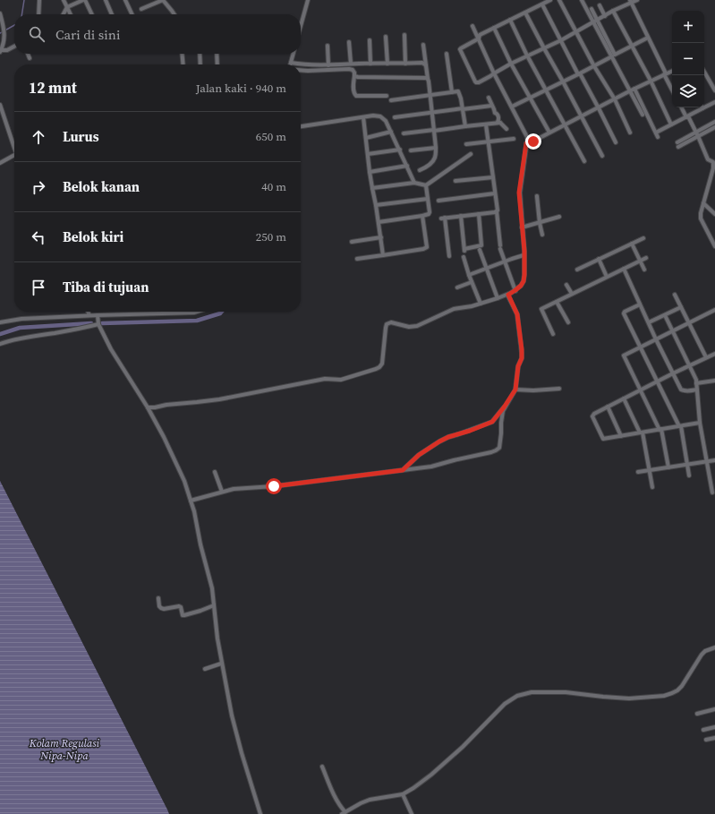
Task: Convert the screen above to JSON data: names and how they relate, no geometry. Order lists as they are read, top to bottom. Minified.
{"water":["Kolam Regulasi Nipa-Nipa"],"page":{"map_buttons":["+","−"],"search":"Cari di sini","heading":["12 mnt","Jalan kaki · 940 m"],"list":[["Lurus","650 m"],["Belok kanan","40 m"],["Belok kiri","250 m"],"Tiba di tujuan"]}}
